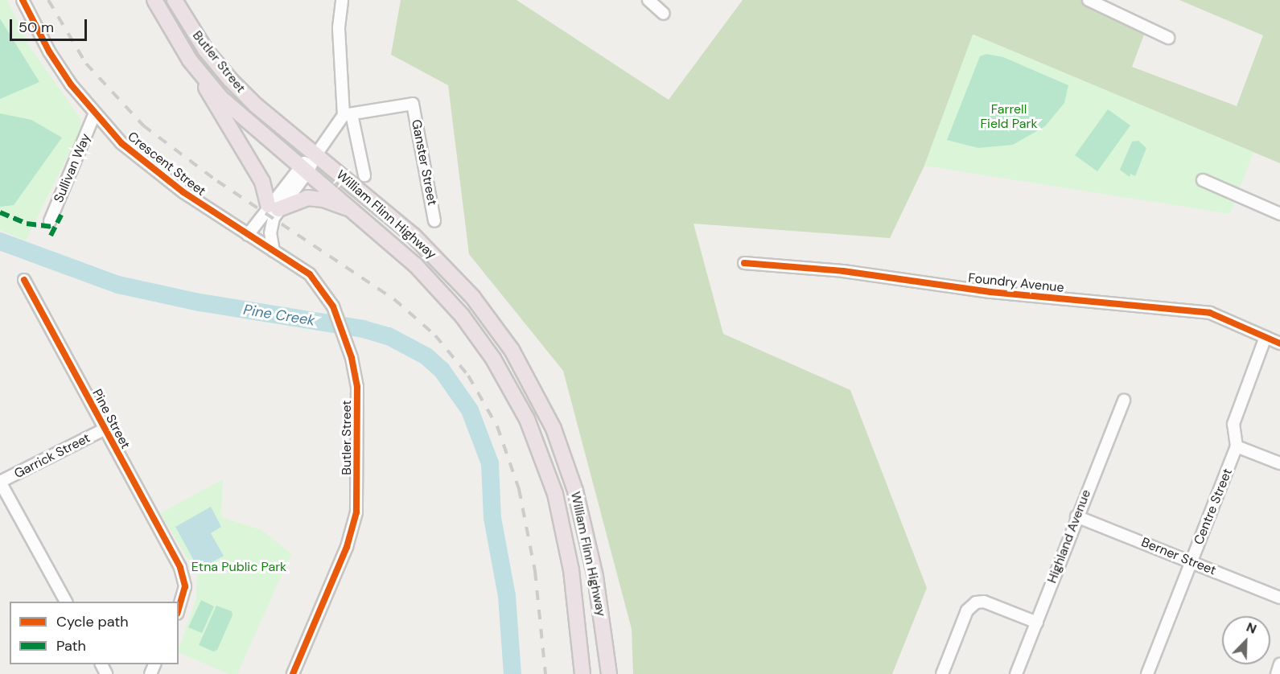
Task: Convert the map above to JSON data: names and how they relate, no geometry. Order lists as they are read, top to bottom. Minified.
{"streets":{"highway":["Butler Street","William Flinn Highway"],"street":["Ganster Street","Crescent Street","Sullivan Way","Foundry Avenue","Pine Street","Garrick Street","Centre Street","Highland Avenue","Berner Street"]},"crossings":[["Butler Street","Crescent Street"],["Butler Street","William Flinn Highway"],["Crescent Street","Sullivan Way"],["Foundry Avenue","Centre Street"],["Pine Street","Garrick Street"],["Centre Street","Berner Street"],["Highland Avenue","Berner Street"]],"water":["Pine Creek"],"parks":["Farrell Field Park","Etna Public Park"],"legend":["Cycle path","Path"],"scale_bar":"50 m","north":"top right"}
